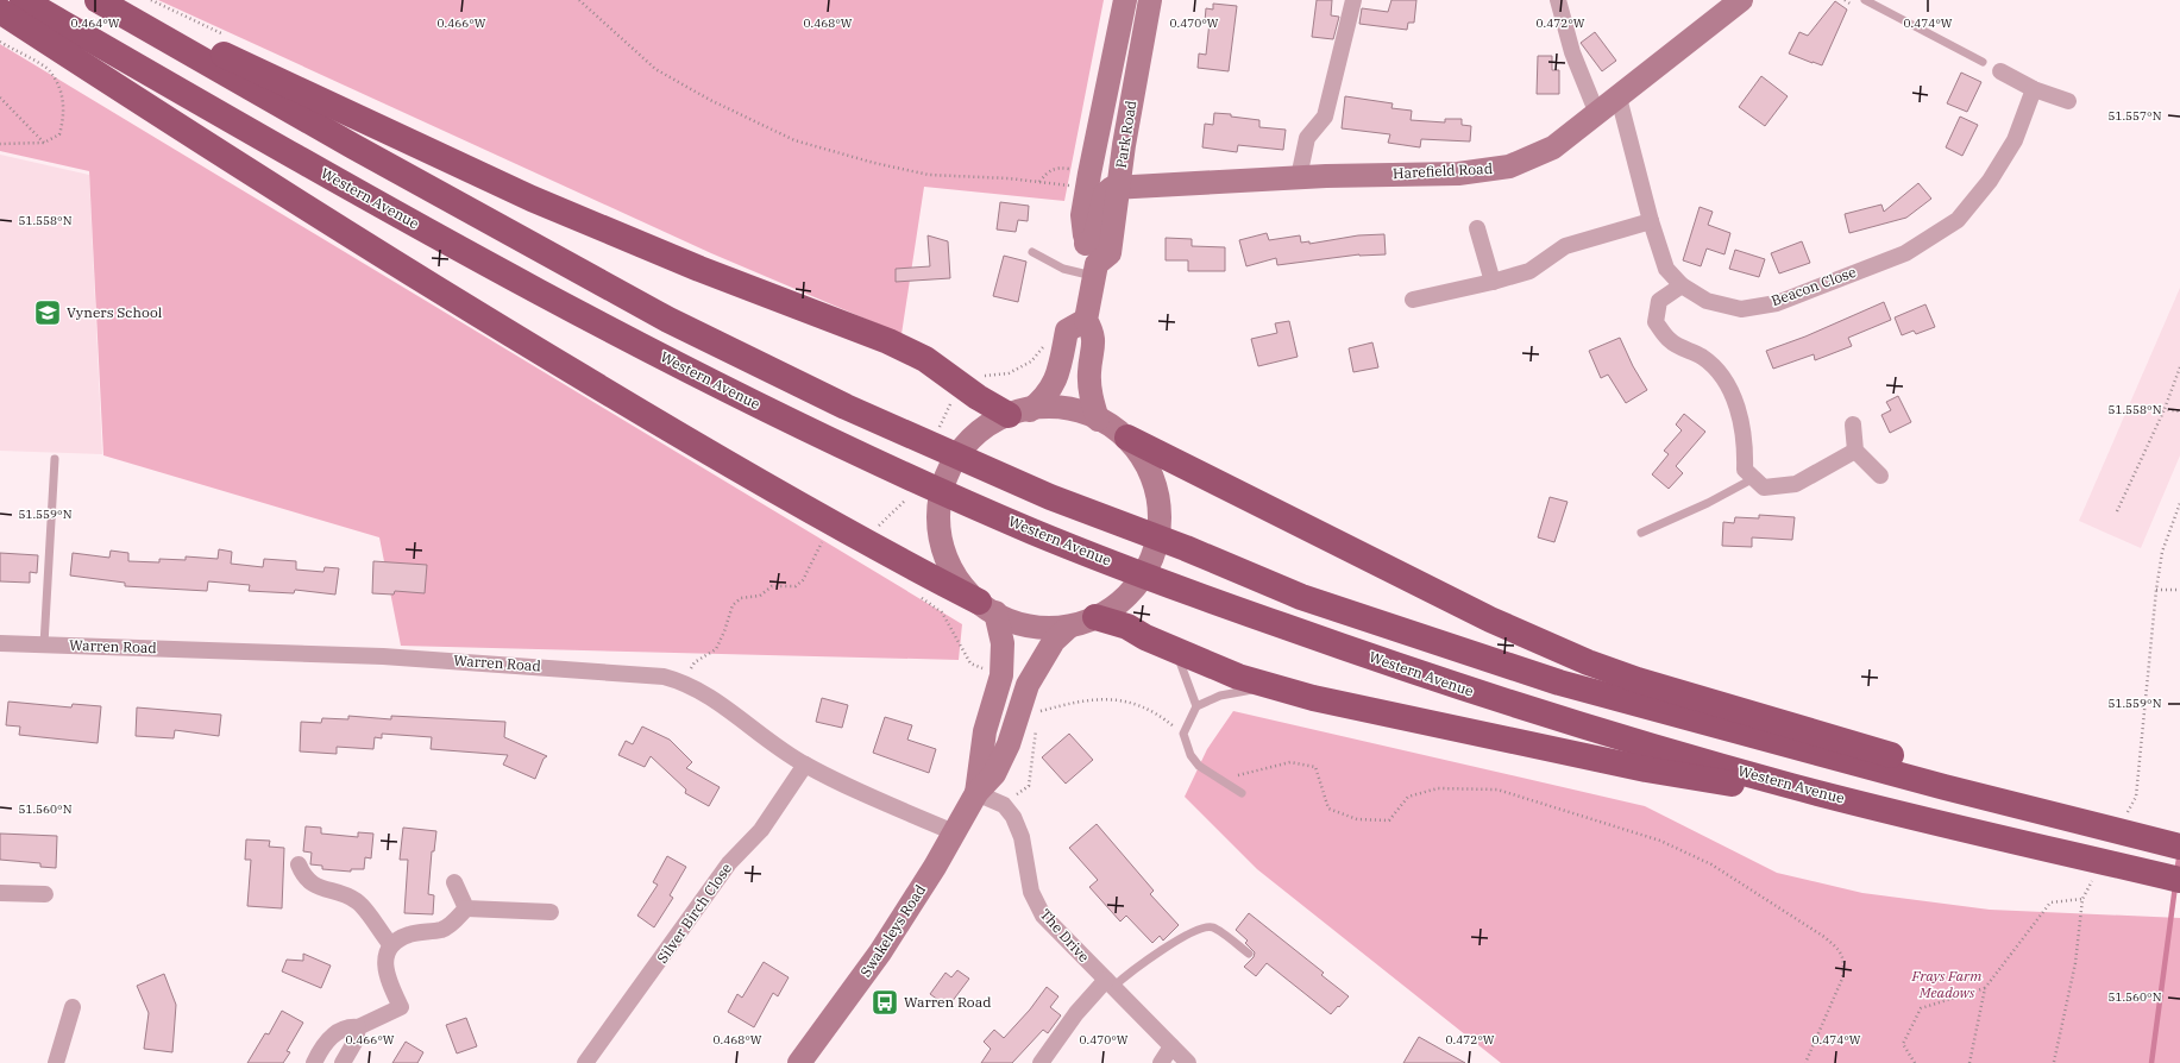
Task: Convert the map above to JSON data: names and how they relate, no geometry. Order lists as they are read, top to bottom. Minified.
{"streets":{"highway":["Western Avenue"],"main road":["Park Road","Harefield Road","Swakeleys Road"],"street":["Beacon Close","Warren Road","Silver Birch Close","The Drive"]},"crossings":[["Park Road","Harefield Road"],["Harefield Road","Beacon Close"],["Warren Road","Silver Birch Close"],["Warren Road","Swakeleys Road"],["Swakeleys Road","The Drive"]],"parks":["Frays Farm Meadows"],"places":{"school or university":["Vyners School"],"bus stop":["Warren Road"]},"coordinates":["0.464°W","0.466°W","0.468°W","0.470°W","0.472°W","0.474°W","51.557°N","51.558°N","51.559°N","51.560°N"]}
